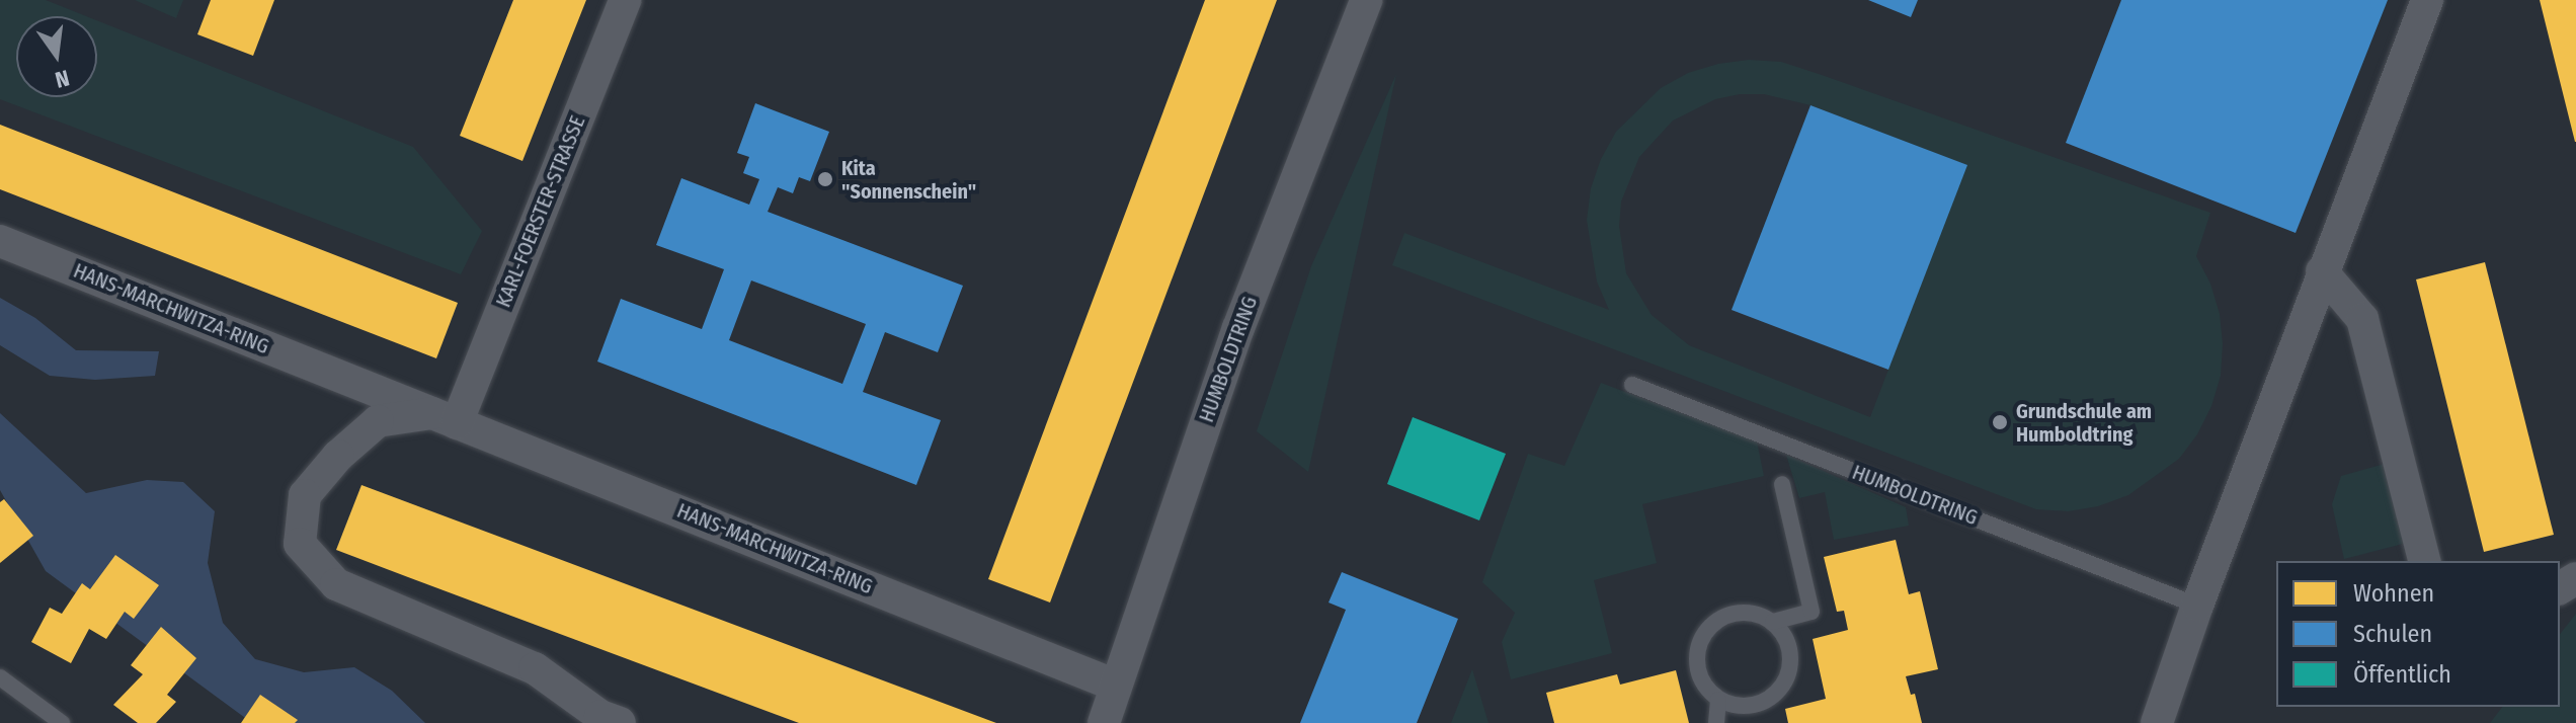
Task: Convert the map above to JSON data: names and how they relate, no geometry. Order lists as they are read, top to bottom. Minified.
{"streets":{"street":["KARL-FOERSTER-STRASSE","HANS-MARCHWITZA-RING","HUMBOLDTRING"]},"crossings":[["KARL-FOERSTER-STRASSE","HANS-MARCHWITZA-RING"],["HANS-MARCHWITZA-RING","HUMBOLDTRING"]],"places":["Kita \"Sonnenschein\"","Grundschule am Humboldtring"],"legend":["Wohnen","Schulen","Öffentlich"],"north":"bottom"}
